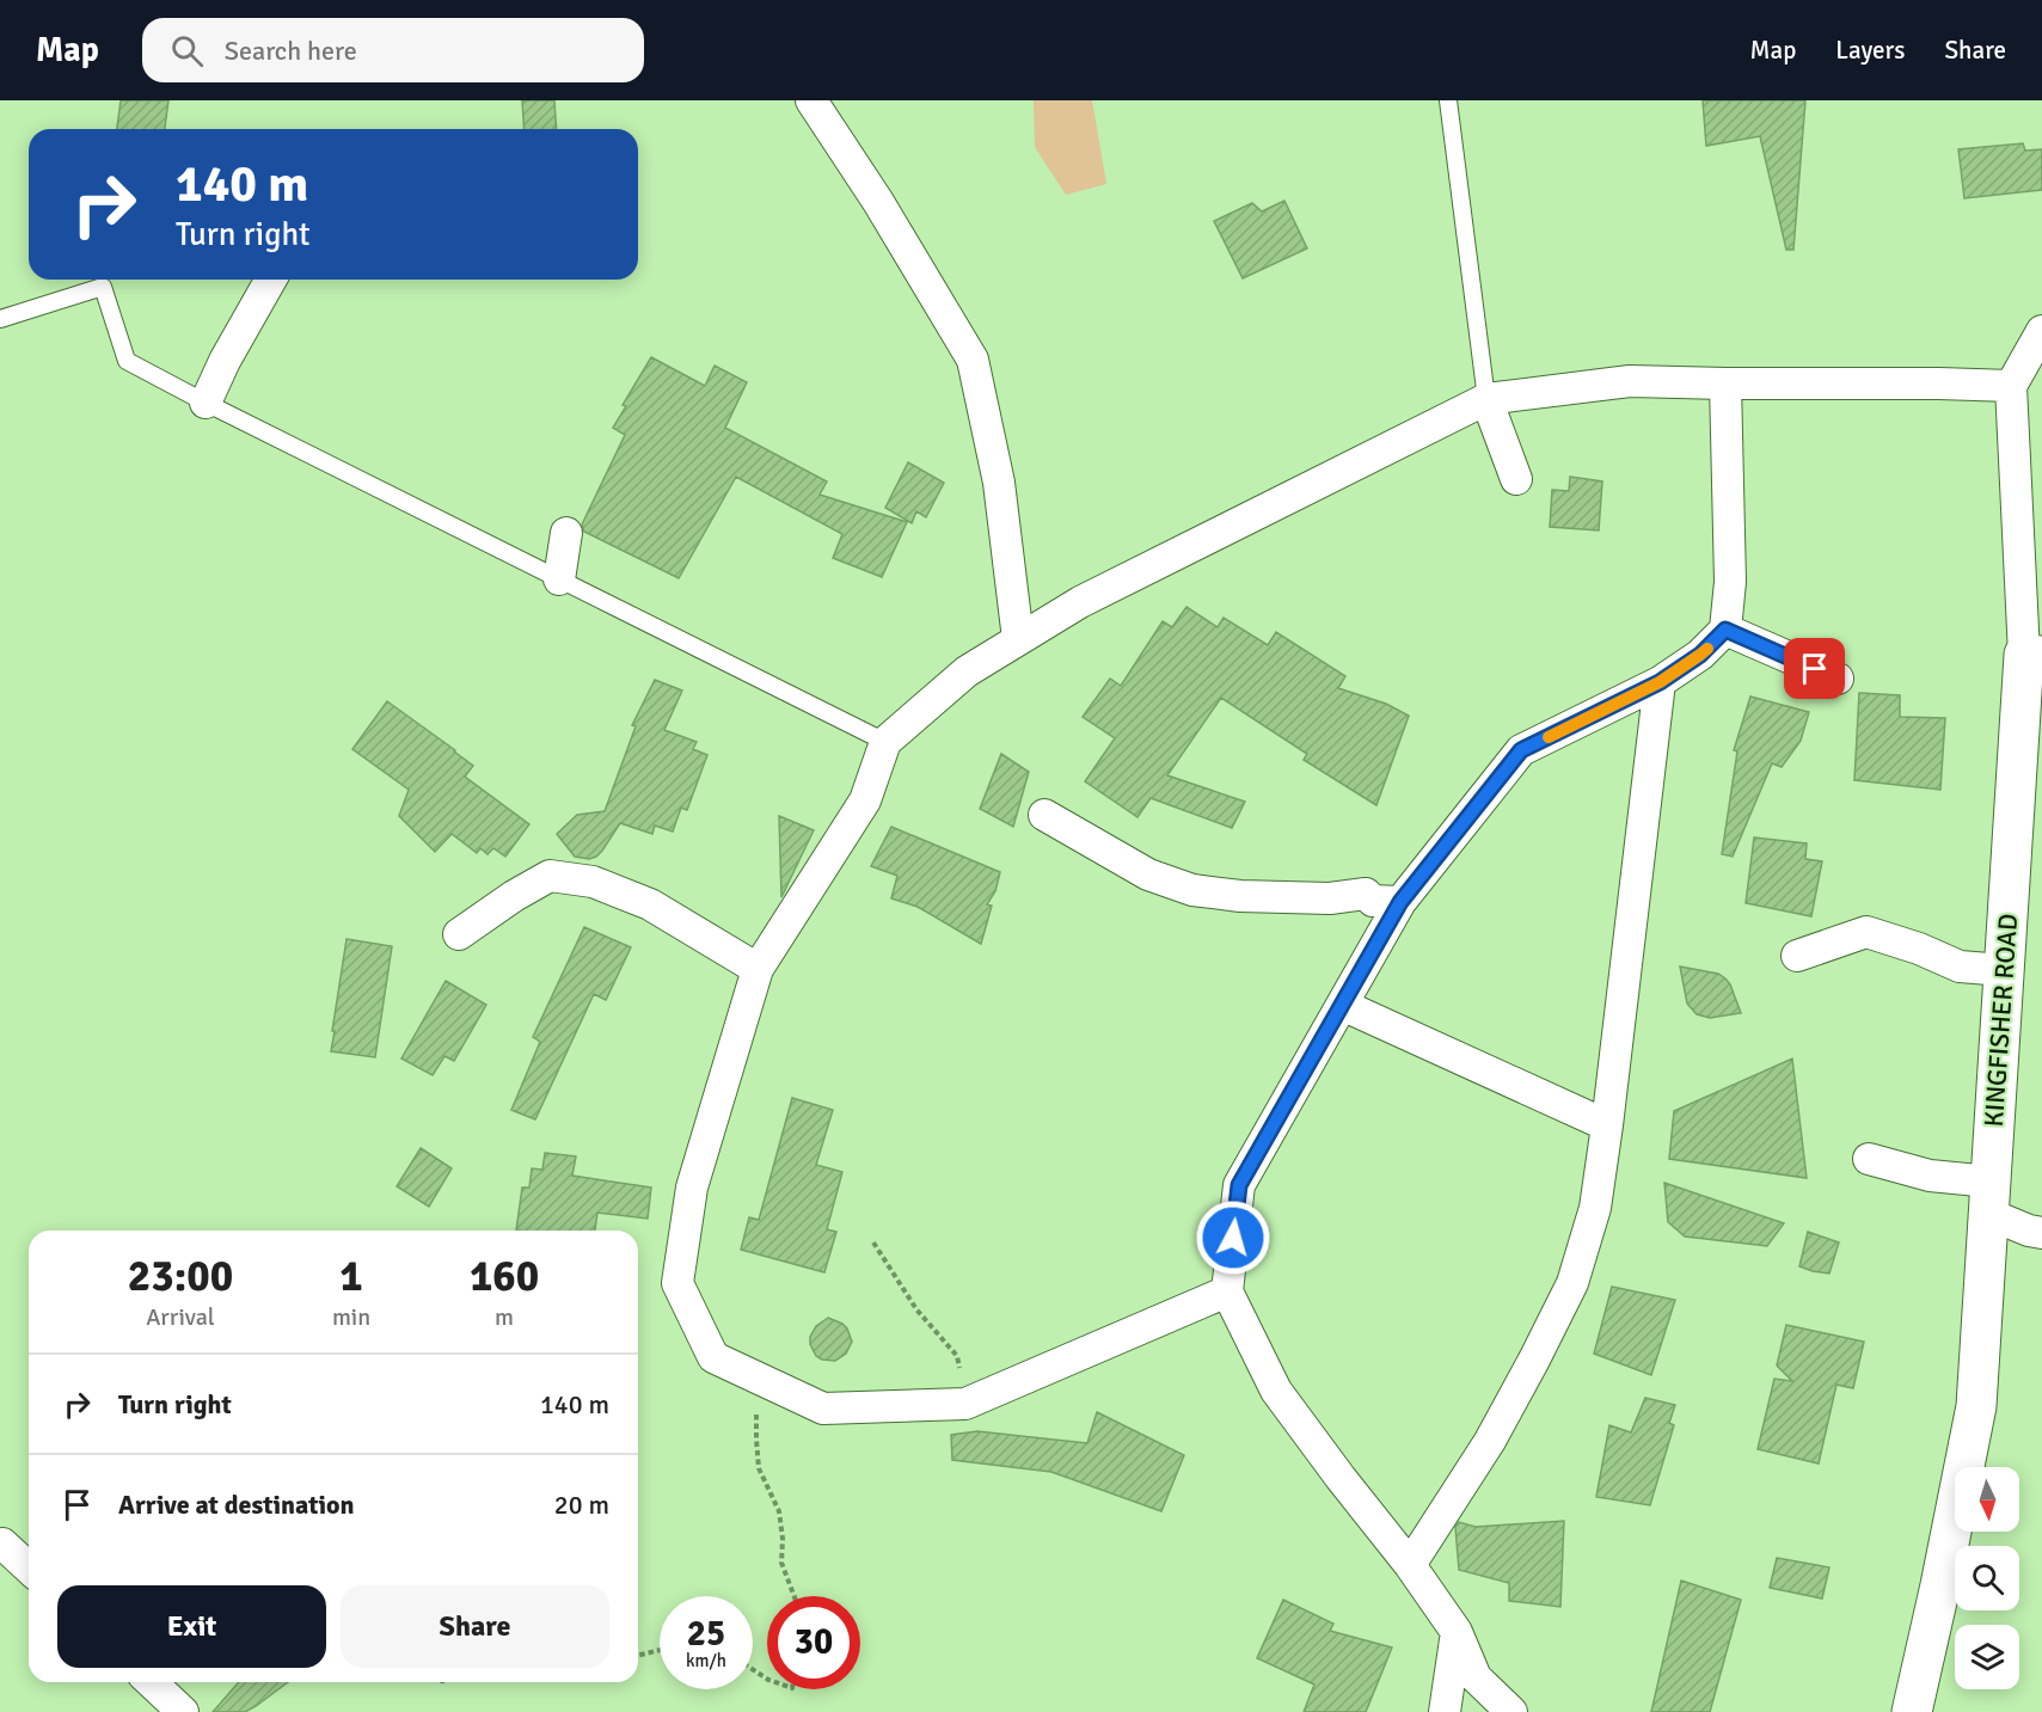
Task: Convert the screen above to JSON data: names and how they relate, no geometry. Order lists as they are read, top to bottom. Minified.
{"streets":{"street":["KINGFISHER ROAD"]},"north":"bottom","page":{"header":"Map","search":"Search here","nav":["Map","Layers","Share"],"turn":["140 m","Turn right"],"eta":["23:00","Arrival","1","min","160","m"],"list":[{"name":"Turn right","value":"140 m"},{"name":"Arrive at destination","value":"20 m"}],"buttons":["Exit","Share"],"speed":"25 km/h","limit":"30"}}
